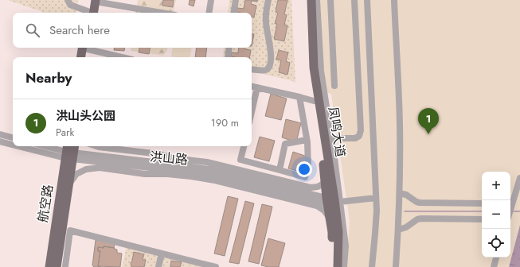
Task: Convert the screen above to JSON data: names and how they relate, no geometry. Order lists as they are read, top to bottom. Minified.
{"streets":{"main road":["凤鸣大道","航空路"],"street":["洪山路"]},"crossings":[["凤鸣大道","洪山路"],["洪山路","航空路"]],"page":{"search":"Search here","heading":"Nearby","list":[{"mark":"1","name":"洪山头公园","note":"Park","value":"190 m"}],"pins":"1","map_buttons":["+","−"]}}
